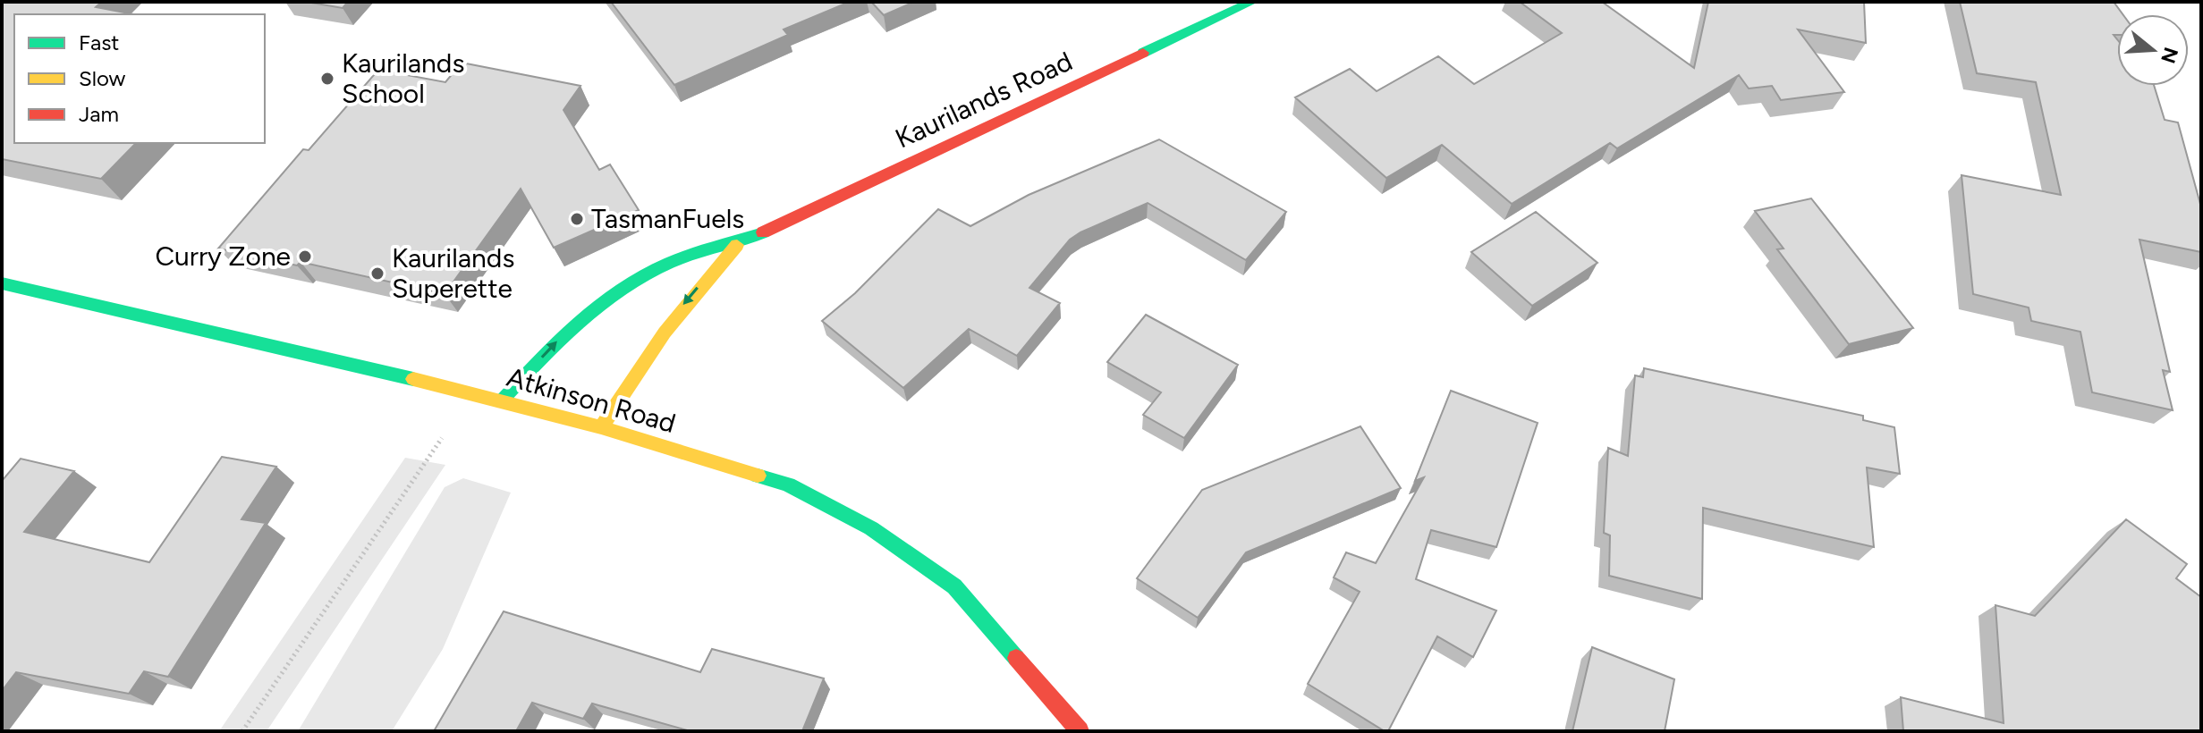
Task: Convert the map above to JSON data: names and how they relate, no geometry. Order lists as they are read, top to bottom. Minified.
{"streets":{"main road":["Kaurilands Road","Atkinson Road"]},"crossings":[["Kaurilands Road","Atkinson Road"]],"places":["Kaurilands School","TasmanFuels","Curry Zone","Kaurilands Superette"],"legend":["Fast","Slow","Jam"],"north":"right"}
